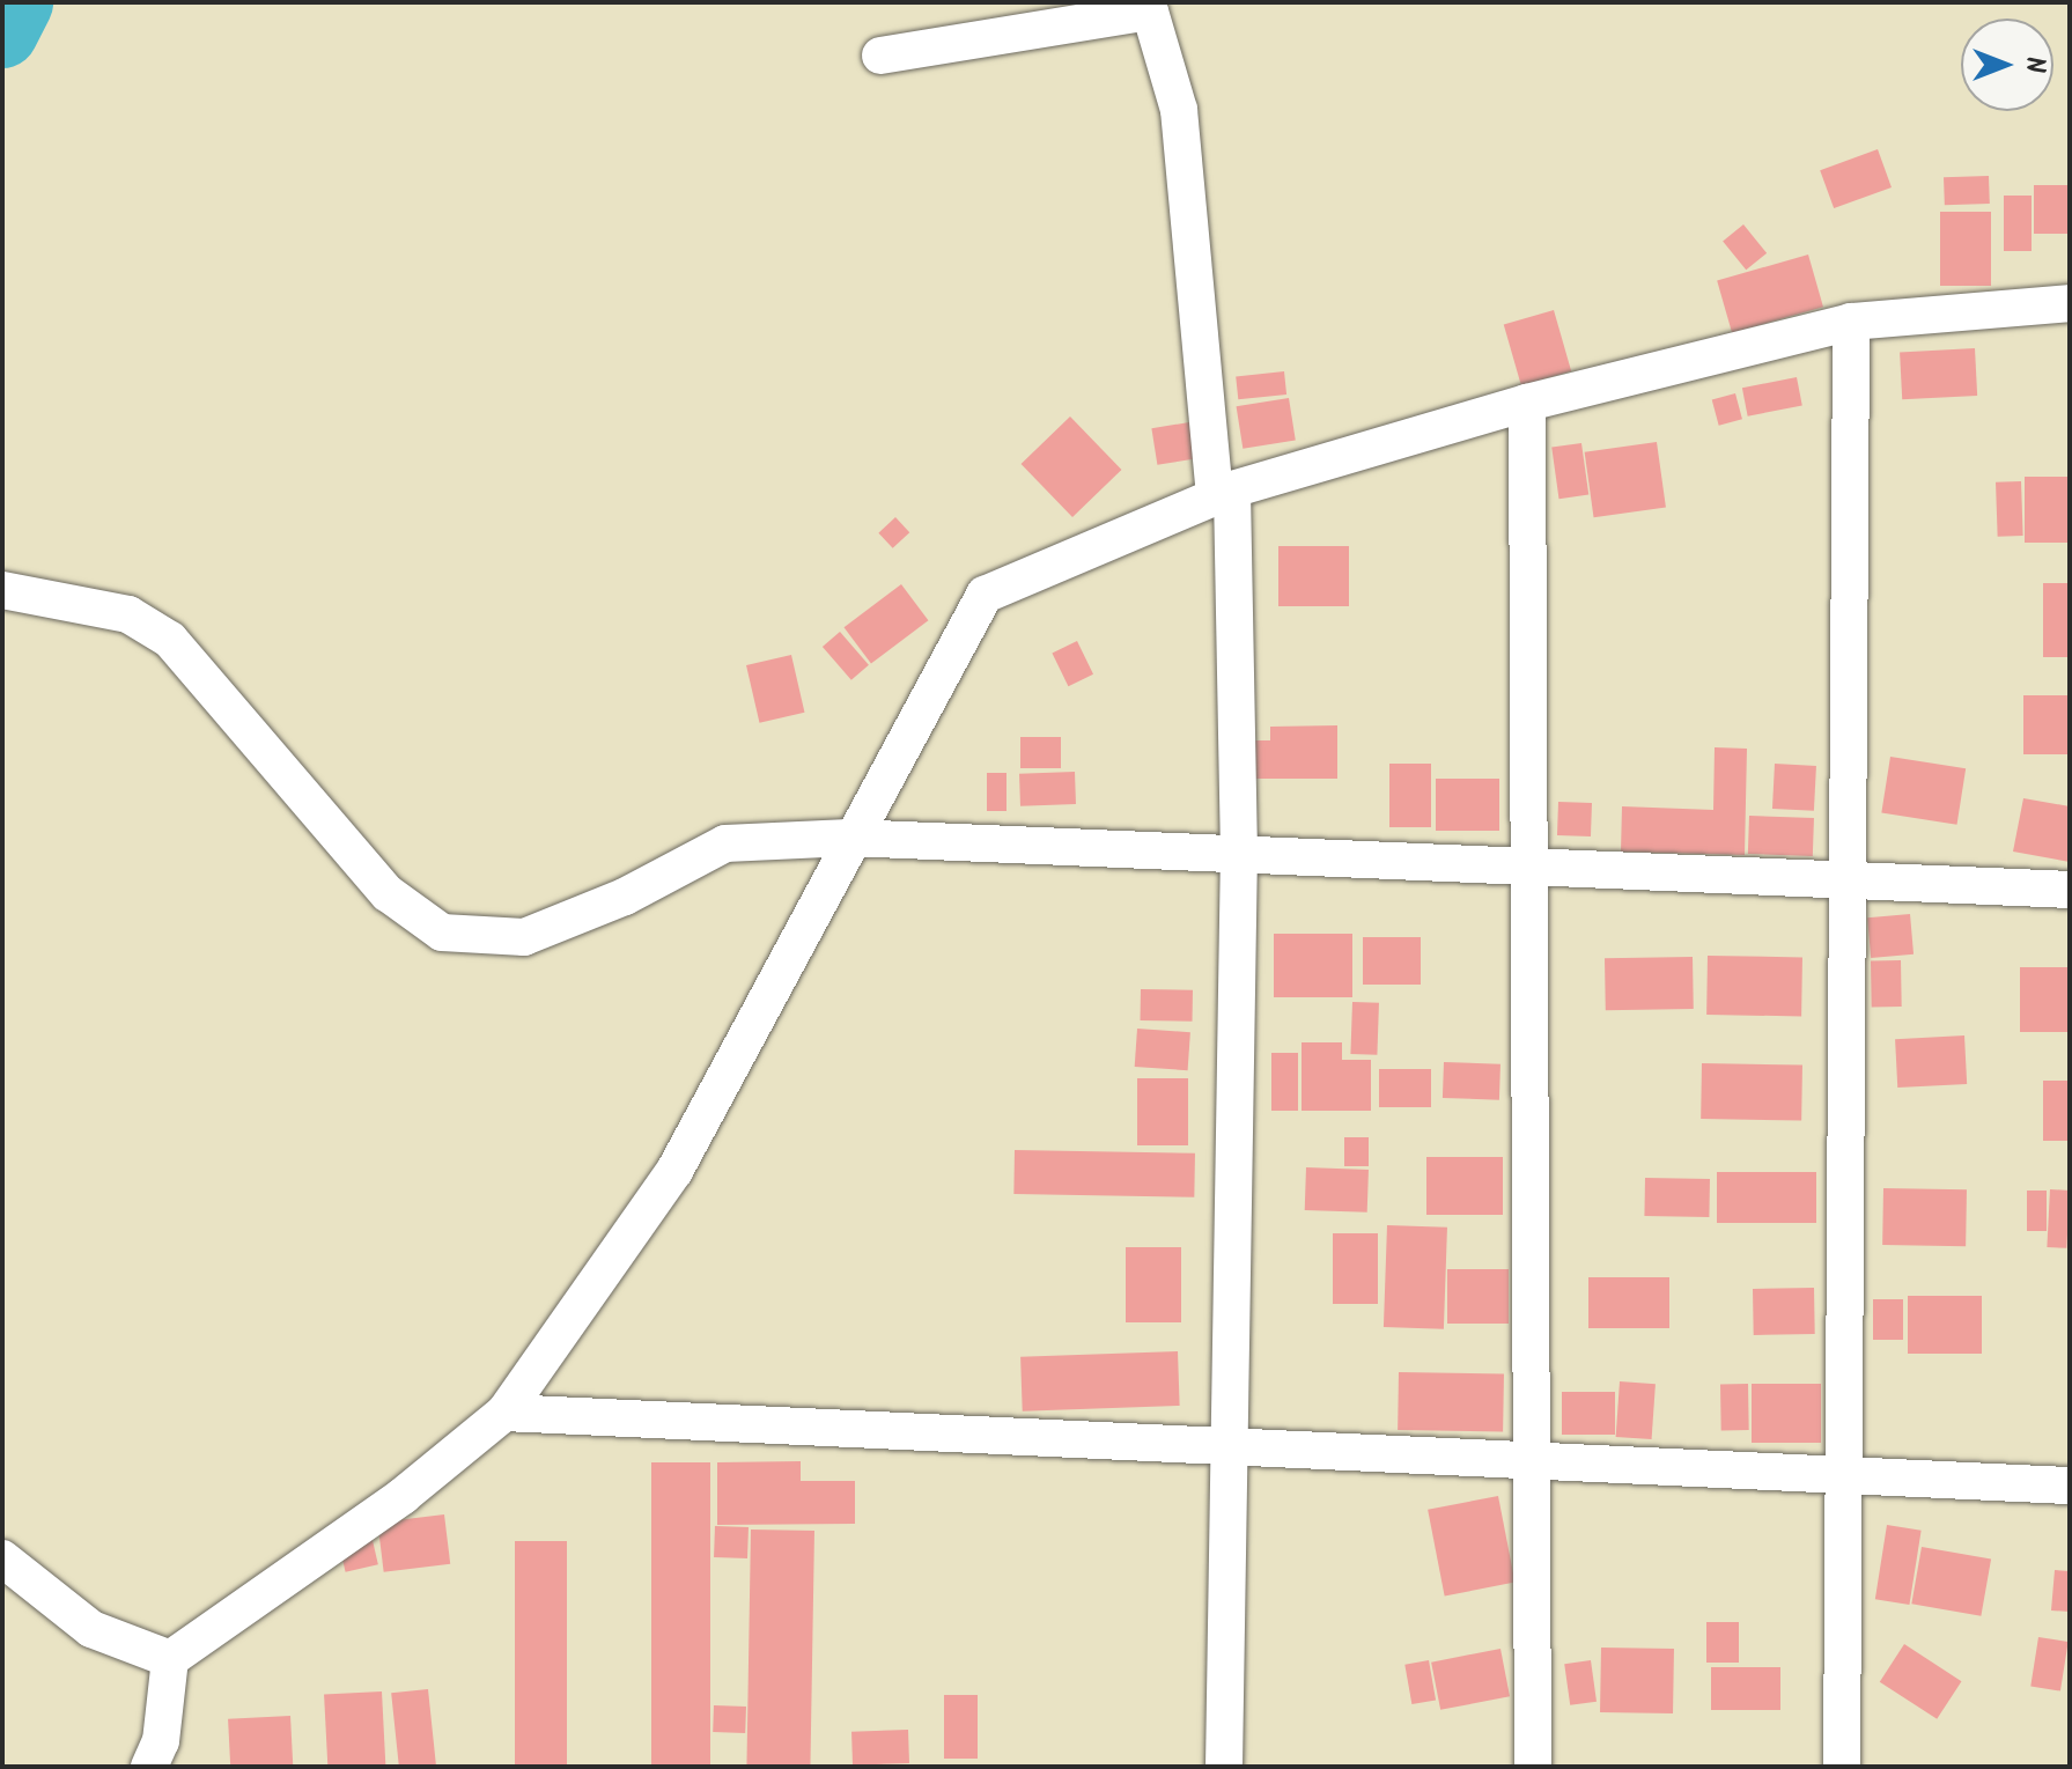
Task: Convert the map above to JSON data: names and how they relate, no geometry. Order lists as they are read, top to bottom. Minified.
{"north":"right"}
